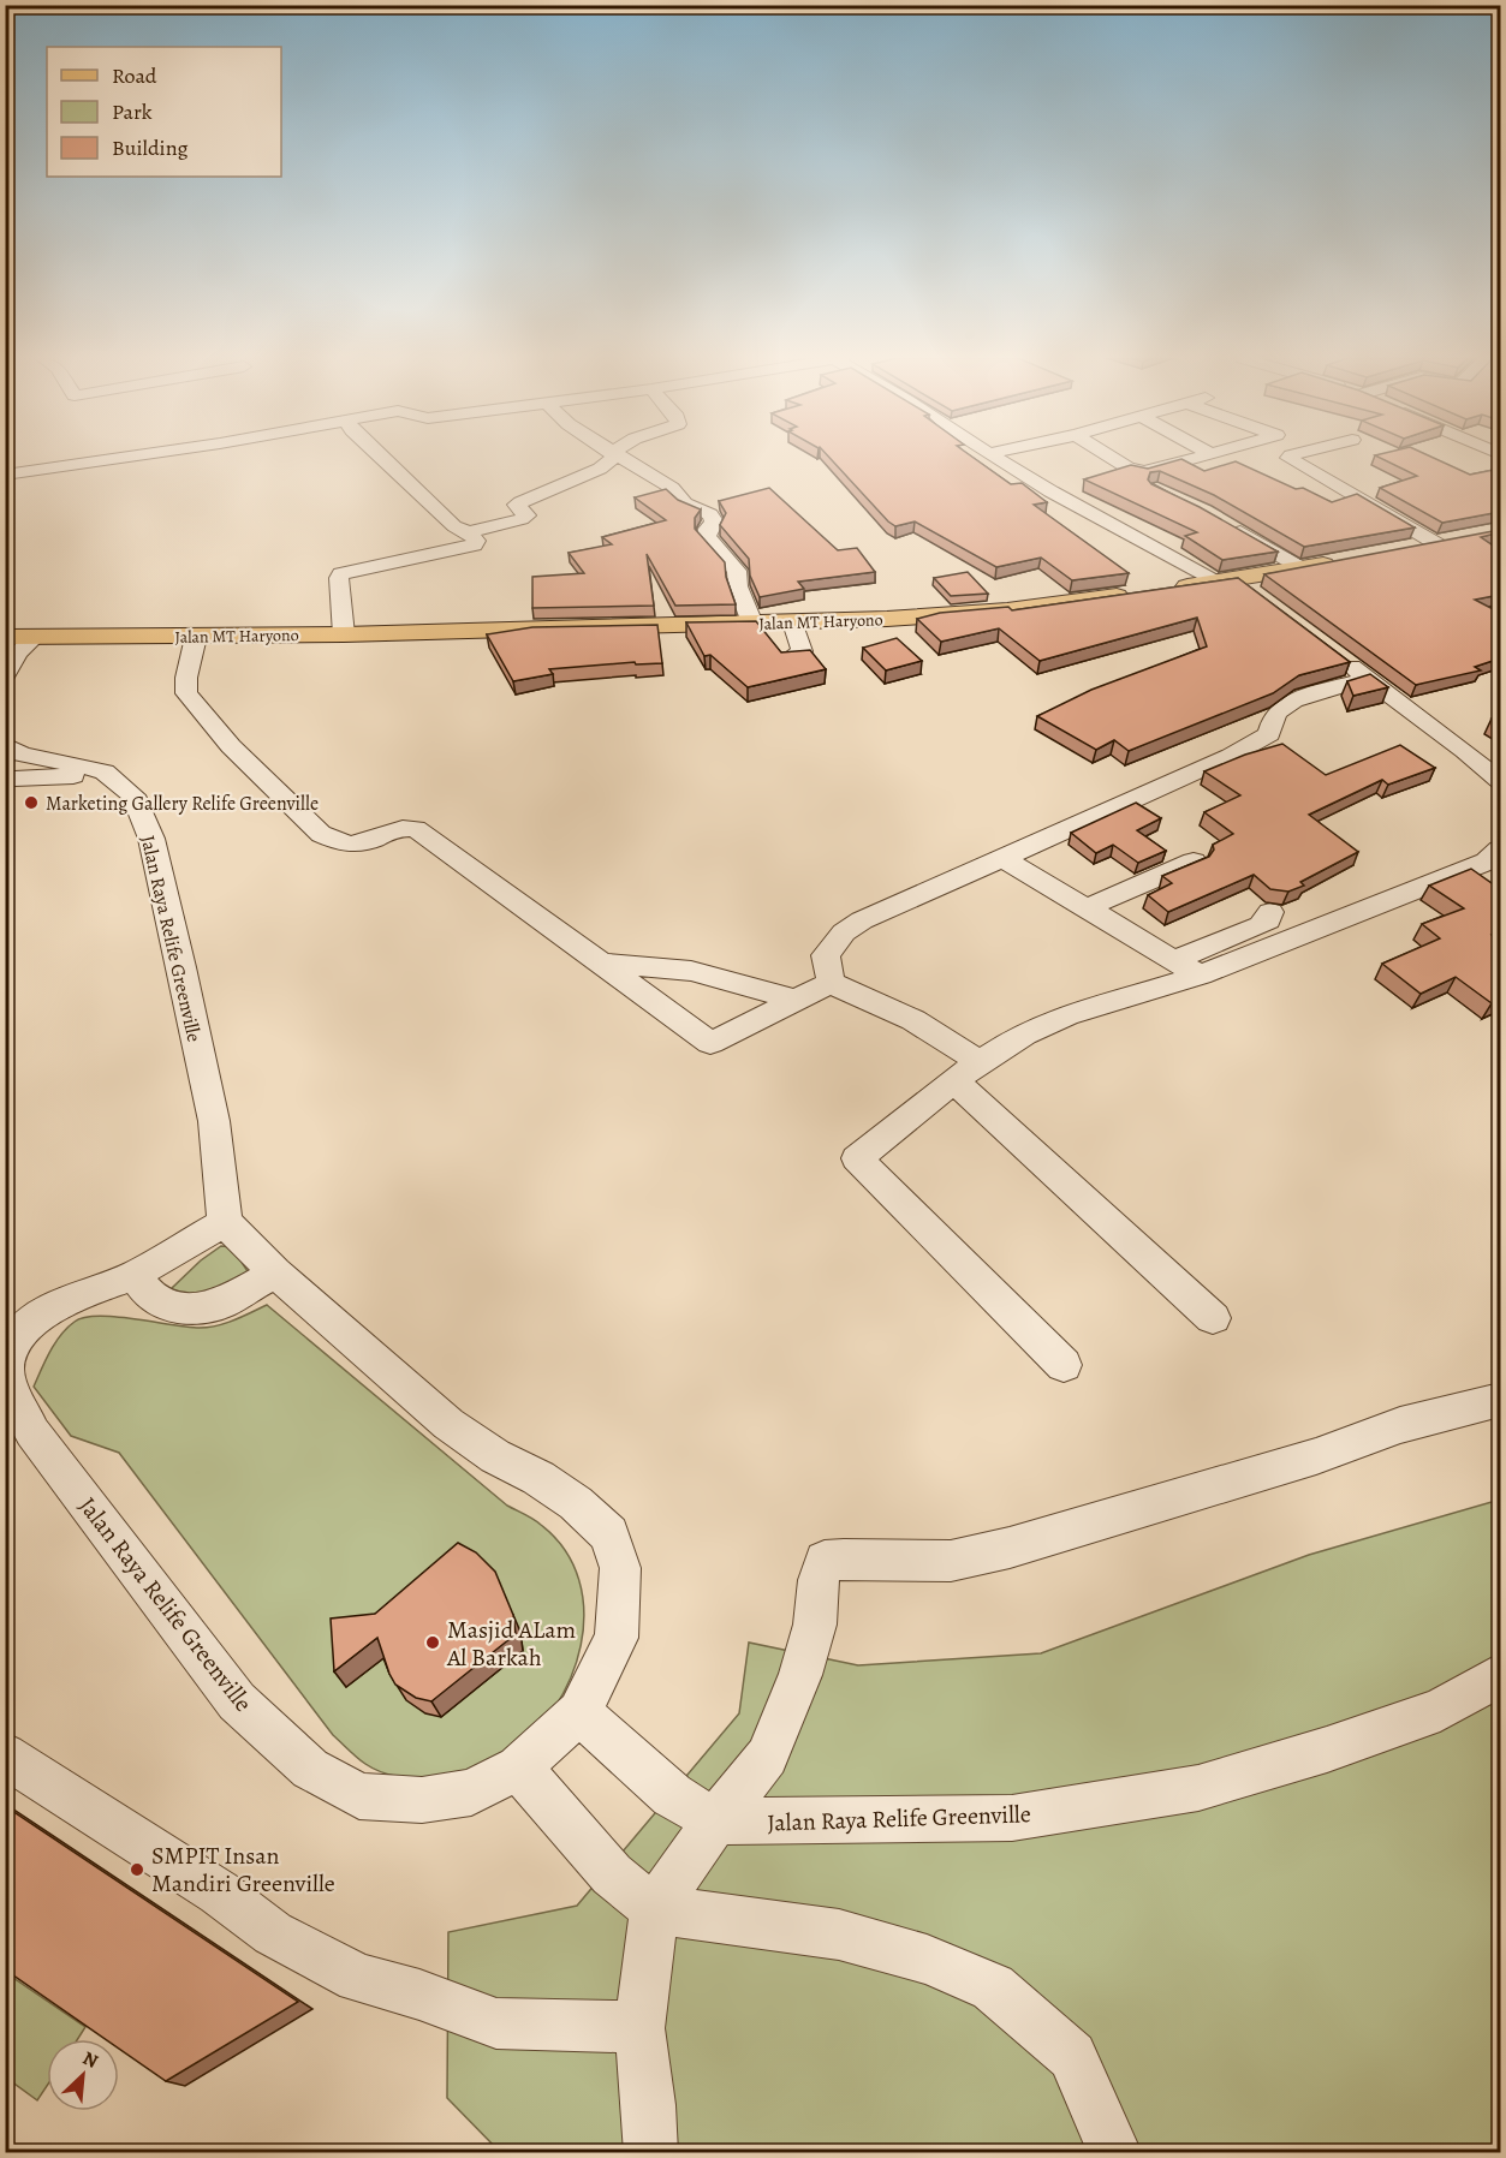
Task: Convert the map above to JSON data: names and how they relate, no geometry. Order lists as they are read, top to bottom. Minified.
{"streets":{"main road":["Jalan MT Haryono"],"street":["Jalan Raya Relife Greenville"]},"places":["Marketing Gallery Relife Greenville","Masjid ALam Al Barkah","SMPIT Insan Mandiri Greenville"],"legend":["Road","Park","Building"],"north":"top right"}
